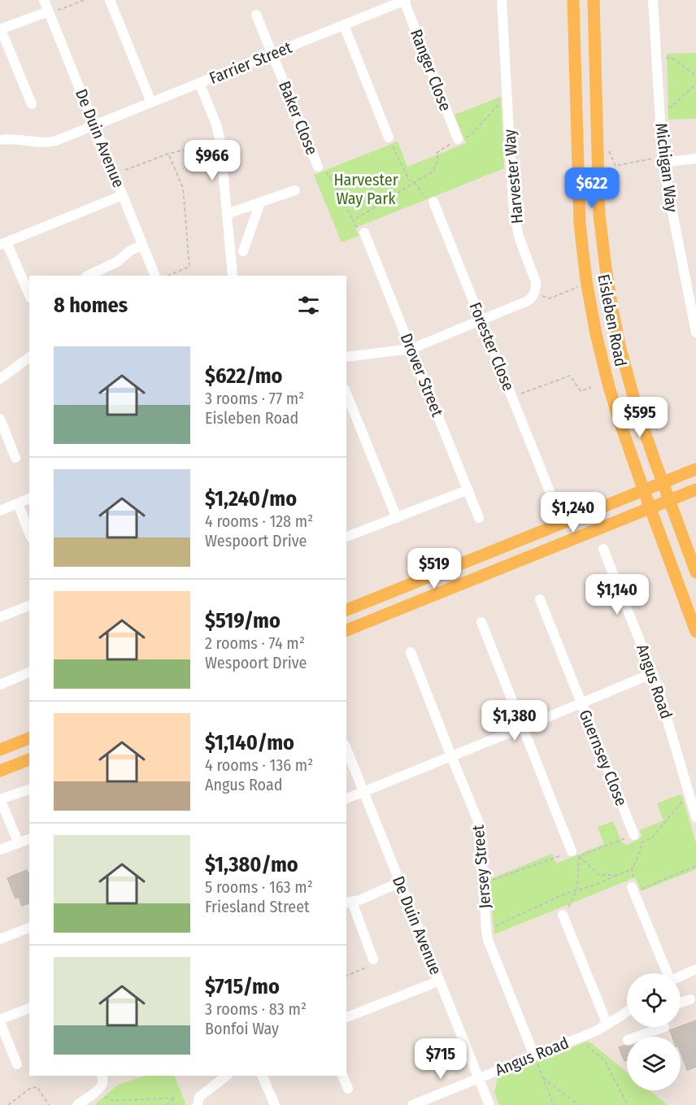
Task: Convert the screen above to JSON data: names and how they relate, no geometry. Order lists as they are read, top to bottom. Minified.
{"streets":{"main road":["Eisleben Road"],"street":["Farrier Street","Ranger Close","Baker Close","De Duin Avenue","Michigan Way","Harvester Way","Forester Close","Drover Street","Angus Road","Guernsey Close","Jersey Street"]},"crossings":[["Farrier Street","Ranger Close"],["Farrier Street","Baker Close"],["Farrier Street","De Duin Avenue"],["De Duin Avenue","Angus Road"],["Angus Road","Jersey Street"]],"parks":["Harvester Way Park"],"page":{"price":["$966","$622","$595","$1,240","$519","$1,140","$1,380","$715"],"heading":"8 homes","list":[{"name":"$622/mo","note":"3 rooms · 77 m² · Eisleben Road"},{"name":"$1,240/mo","note":"4 rooms · 128 m² · Wespoort Drive"},{"name":"$519/mo","note":"2 rooms · 74 m² · Wespoort Drive"},{"name":"$1,140/mo","note":"4 rooms · 136 m² · Angus Road"},{"name":"$1,380/mo","note":"5 rooms · 163 m² · Friesland Street"},{"name":"$715/mo","note":"3 rooms · 83 m² · Bonfoi Way"}]}}
